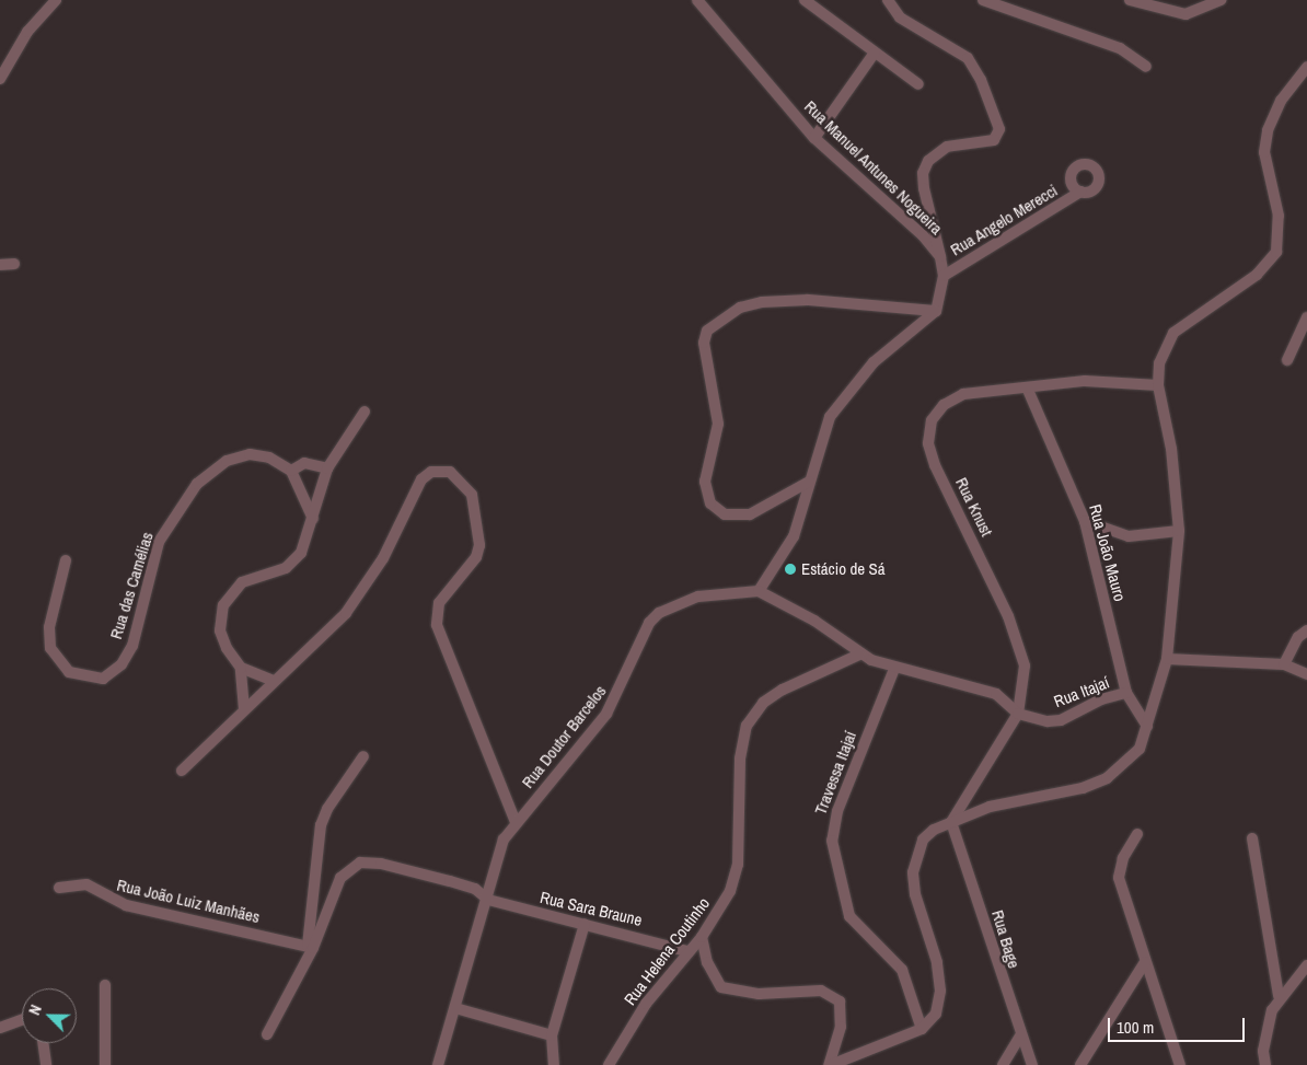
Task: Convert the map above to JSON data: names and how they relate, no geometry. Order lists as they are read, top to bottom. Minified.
{"streets":{"street":["Rua Manuel Antunes Nogueira","Rua Angelo Merecci","Rua Knust","Rua João Mauro","Rua das Camélias","Rua Itajaí","Rua Doutor Barcelos","Travessa Itajaí","Rua João Luiz Manhães","Rua Sara Braune","Rua Bage","Rua Helena Coutinho"]},"crossings":[["Rua Manuel Antunes Nogueira","Rua Angelo Merecci"],["Rua Knust","Rua João Mauro"],["Rua Knust","Rua Itajaí"],["Rua Knust","Rua Bage"],["Rua João Mauro","Rua Itajaí"],["Rua João Luiz Manhães","Rua Sara Braune"],["Rua Sara Braune","Rua Helena Coutinho"]],"places":["Estácio de Sá"],"scale_bar":"100 m","north":"top left"}
